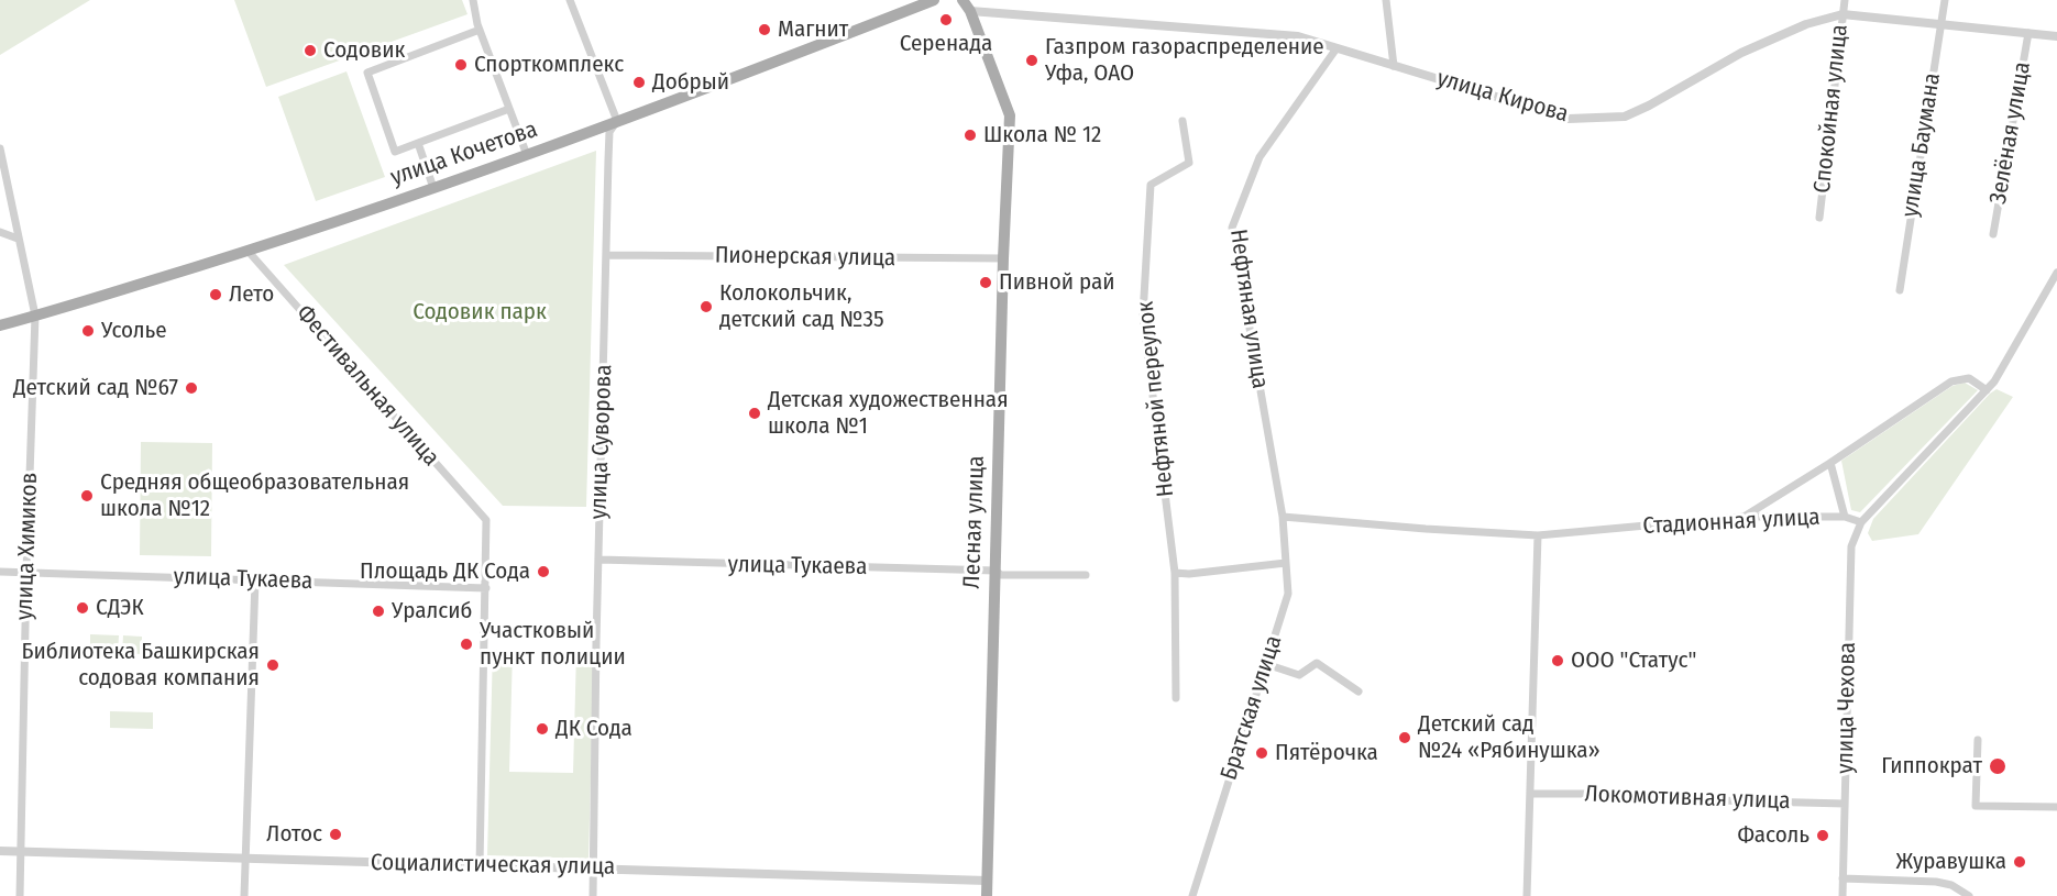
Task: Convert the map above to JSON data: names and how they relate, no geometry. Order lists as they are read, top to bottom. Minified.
{"streets":{"main road":["улица Кочетова","Лесная улица"],"street":["улица Кирова","Спокойная улица","Зелёная улица","улица Баумана","Пионерская улица","Нефтяная улица","Фестивальная улица","Нефтяной переулок","улица Суворова","Стадионная улица","улица Химиков","улица Тукаева","Братская улица","улица Чехова","Локомотивная улица","Социалистическая улица"]},"crossings":[["улица Кирова","Спокойная улица"],["улица Кирова","Зелёная улица"],["улица Кирова","улица Баумана"],["улица Кирова","Нефтяная улица"],["улица Кирова","Лесная улица"],["улица Кочетова","Фестивальная улица"],["улица Кочетова","улица Суворова"],["улица Кочетова","улица Химиков"],["Пионерская улица","улица Суворова"],["Пионерская улица","Лесная улица"],["Нефтяная улица","Стадионная улица"],["Нефтяная улица","Братская улица"],["Фестивальная улица","улица Тукаева"],["улица Суворова","улица Тукаева"],["улица Суворова","Социалистическая улица"],["Лесная улица","улица Тукаева"],["Лесная улица","Социалистическая улица"],["Стадионная улица","Братская улица"],["Стадионная улица","улица Чехова"],["улица Химиков","улица Тукаева"],["улица Химиков","Социалистическая улица"],["улица Чехова","Локомотивная улица"]],"parks":["Содовик парк"],"places":["Серенада","Магнит","Содовик","Газпром газораспределение Уфа, ОАО","Спорткомплекс","Добрый","Школа № 12","Пивной рай","Лето","Колокольчик, детский сад №35","Усолье","Детский сад №67","Детская художественная школа №1","Средняя общеобразовательная школа №12","Площадь ДК Сода","СДЭК","Уралсиб","Участковый пункт полиции","ООО \"Статус\"","Библиотека Башкирская содовая компания","ДК Сода","Детский сад №24 «Рябинушка»","Пятёрочка","Гиппократ","Лотос","Фасоль","Журавушка"]}
